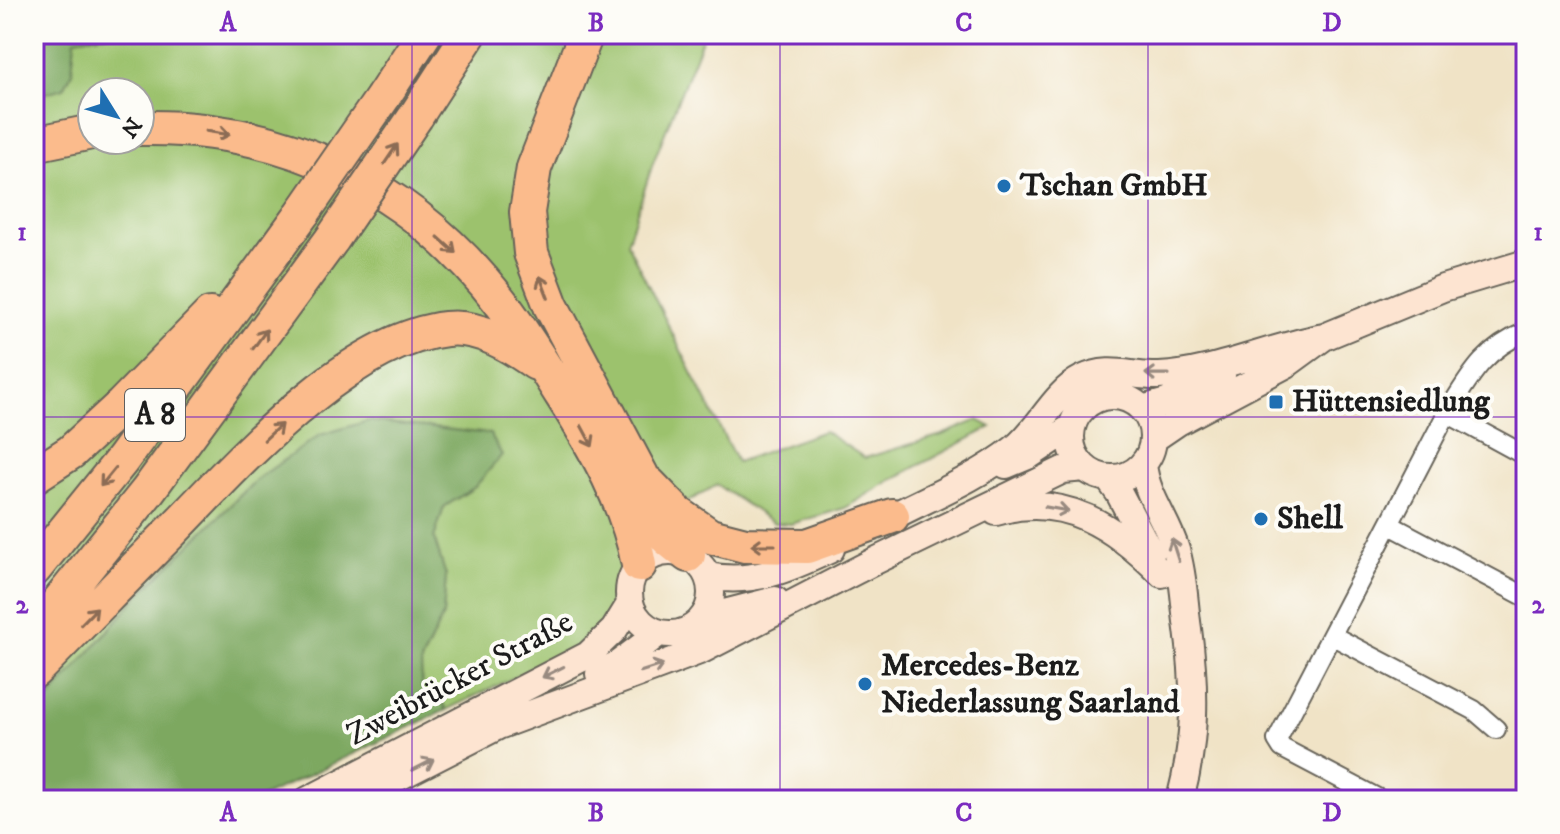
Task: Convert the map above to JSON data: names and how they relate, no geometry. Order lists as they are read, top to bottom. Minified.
{"streets":{"highway":["A 8"],"main road":["Zweibrücker Straße"]},"places":{"other":["Tschan GmbH","Shell","Mercedes-Benz Niederlassung Saarland"],"transit":["Hüttensiedlung"]},"north":"bottom right","grid":{"columns":["A","B","C","D"],"rows":["1","2"]}}
